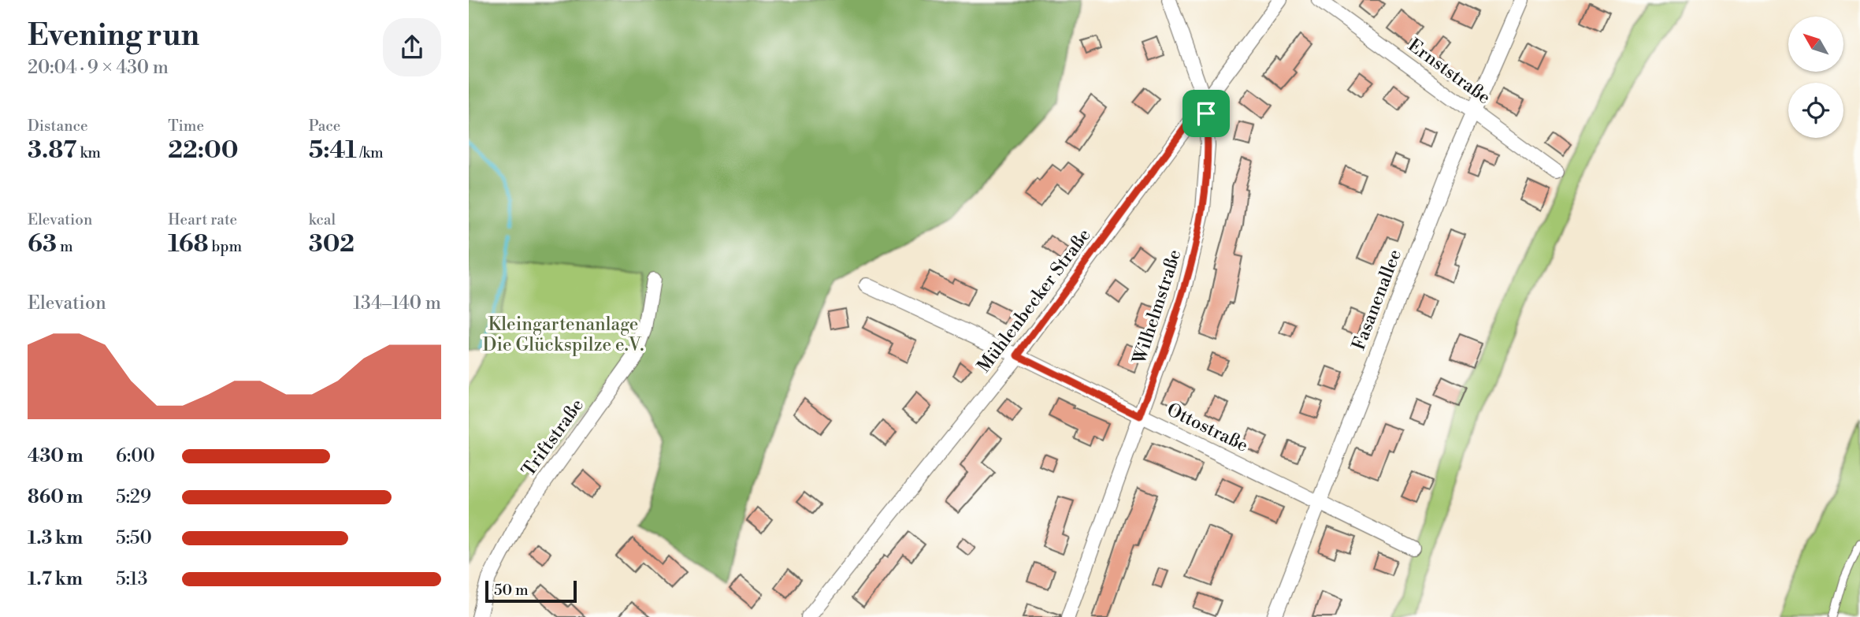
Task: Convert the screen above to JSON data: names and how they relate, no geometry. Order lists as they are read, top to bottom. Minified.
{"streets":{"street":["Ernststraße","Fasanenallee","Mühlenbecker Straße","Wilhelmstraße","Ottostraße","Triftstraße"]},"crossings":[["Ernststraße","Fasanenallee"],["Fasanenallee","Ottostraße"],["Mühlenbecker Straße","Wilhelmstraße"],["Mühlenbecker Straße","Ottostraße"],["Wilhelmstraße","Ottostraße"]],"parks":["Kleingartenanlage Die Glückspilze e.V."],"scale_bar":"50 m","north":"top left","page":{"heading":["Evening run","20:04 · 9 × 430 m"],"stats":[["Distance","3.87 km"],["Time","22:00"],["Pace","5:41 /km"],["Elevation","63 m"],["Heart rate","168 bpm"],["kcal","302"]],"chart":["Elevation","134–140 m"],"list":[{"name":"430 m","note":"6:00"},{"name":"860 m","note":"5:29"},{"name":"1.3 km","note":"5:50"},{"name":"1.7 km","note":"5:13"}],"scale":"50 m"}}
